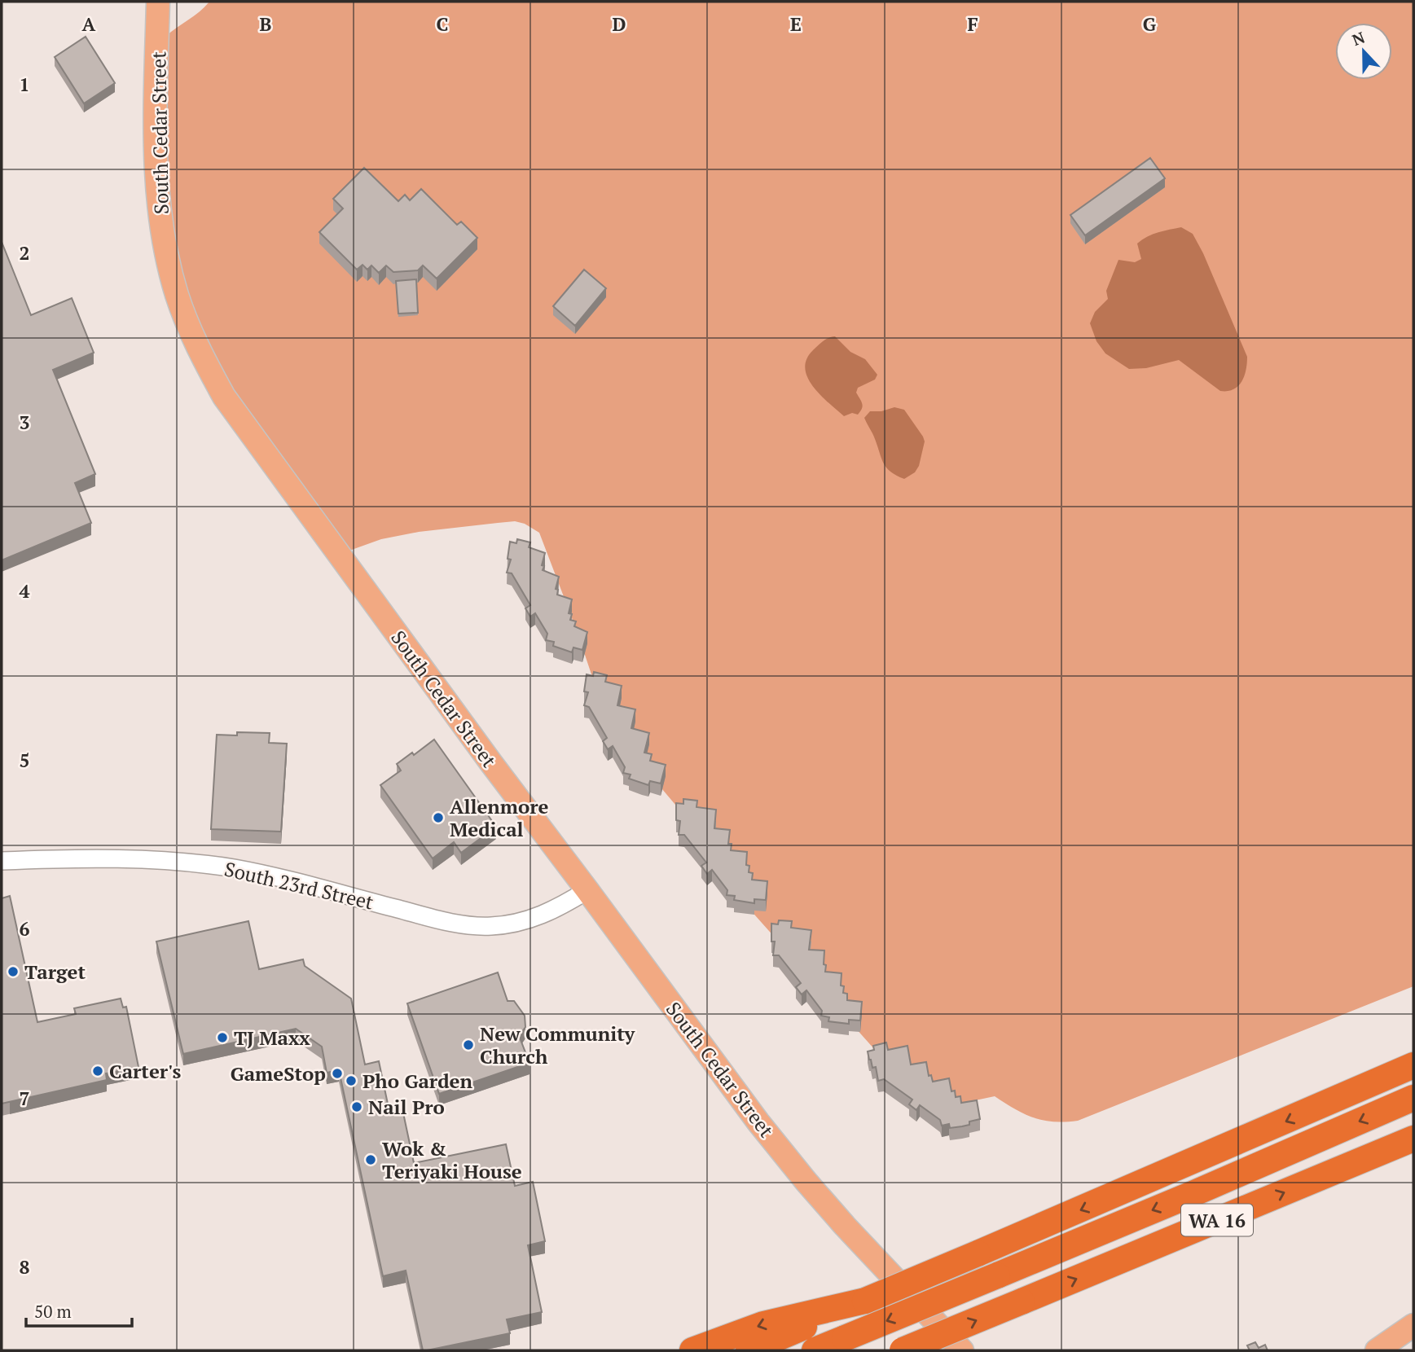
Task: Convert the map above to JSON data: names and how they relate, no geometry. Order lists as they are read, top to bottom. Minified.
{"streets":{"highway":["WA 16"],"main road":["South Cedar Street"],"street":["South 23rd Street"]},"crossings":[["South Cedar Street","South 23rd Street"]],"places":["Allenmore Medical","Target","TJ Maxx","New Community Church","Carter's","GameStop","Pho Garden","Nail Pro","Wok & Teriyaki House"],"scale_bar":"50 m","north":"top","grid":{"columns":["A","B","C","D","E","F","G"],"rows":["1","2","3","4","5","6","7","8"]}}
